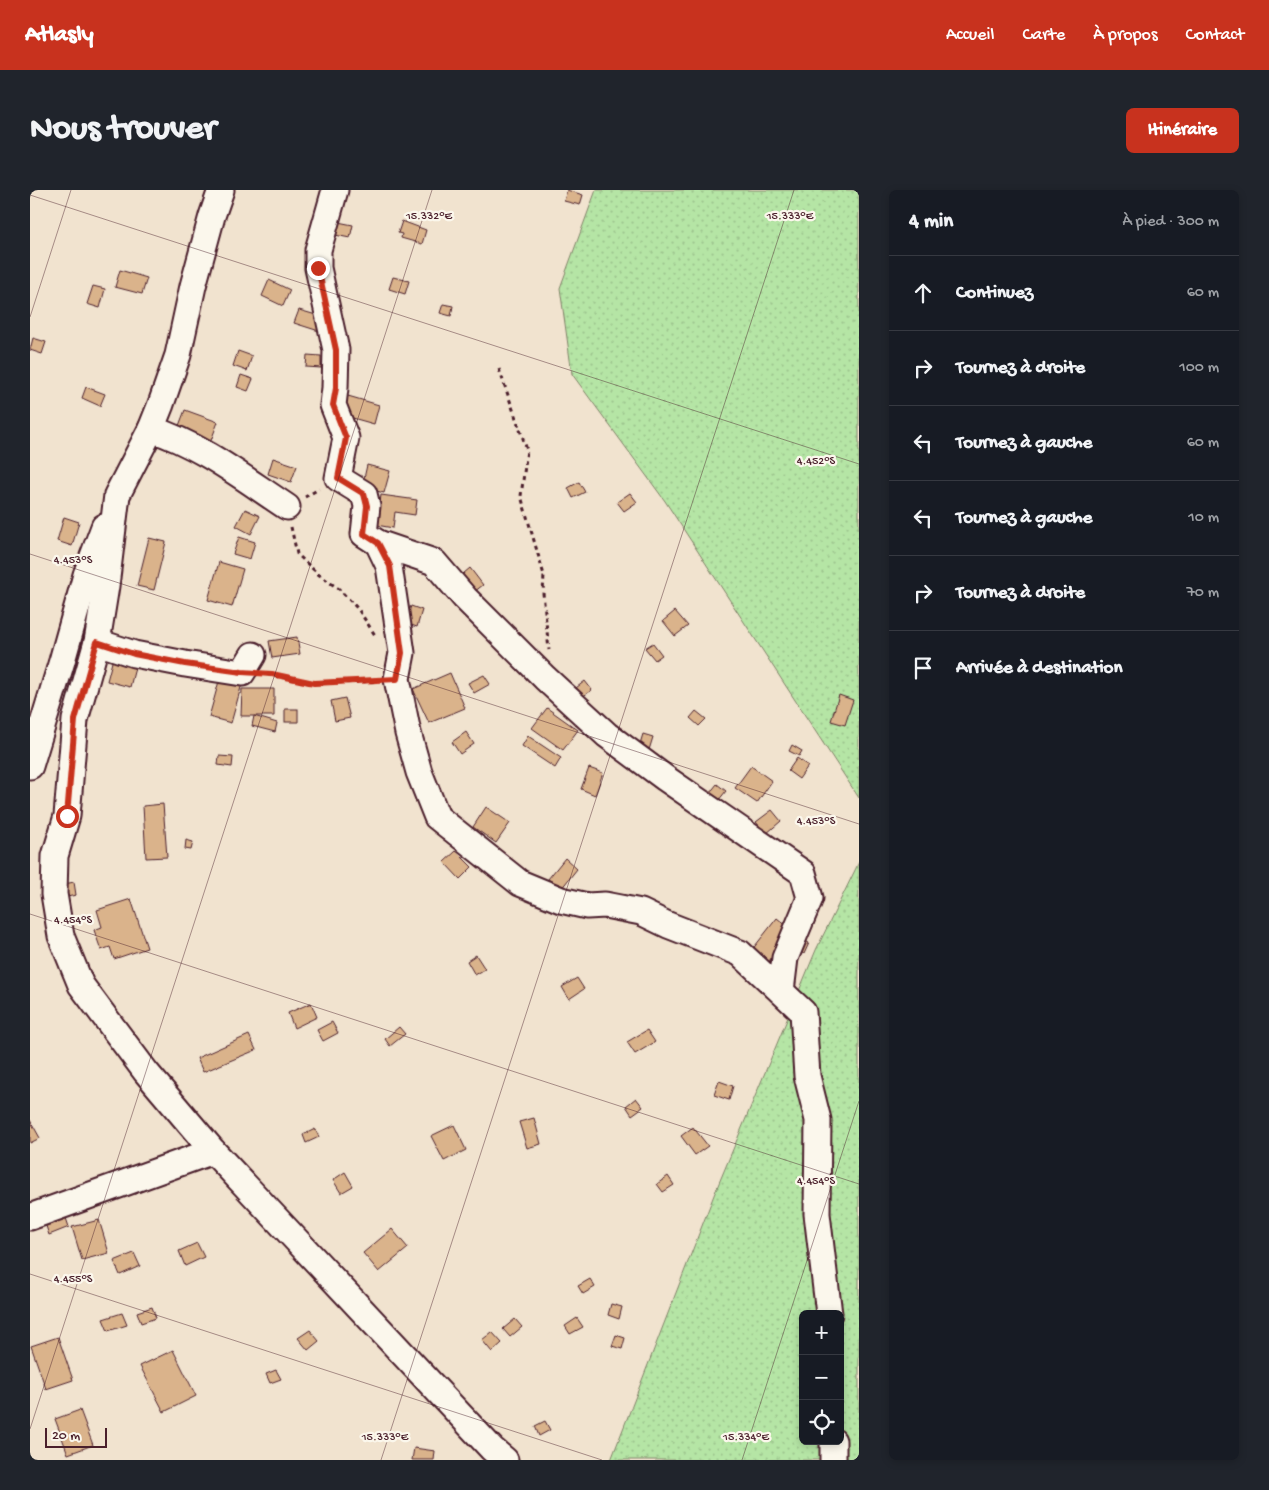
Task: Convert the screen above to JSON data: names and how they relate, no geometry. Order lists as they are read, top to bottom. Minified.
{"scale_bar":"20 m","page":{"header":"Atlasly","nav":["Accueil","Carte","À propos","Contact"],"buttons":"Itinéraire","title":"Nous trouver","heading":["4 min","À pied · 300 m"],"list":[["Continuez","60 m"],["Tournez à droite","100 m"],["Tournez à gauche","60 m"],["Tournez à gauche","10 m"],["Tournez à droite","70 m"],"Arrivée à destination"],"map_buttons":["+","−"],"scale":"20 m"},"coordinates":["15.332°E","15.333°E","4.452°S","4.453°S","4.454°S","4.455°S","15.334°E"]}
